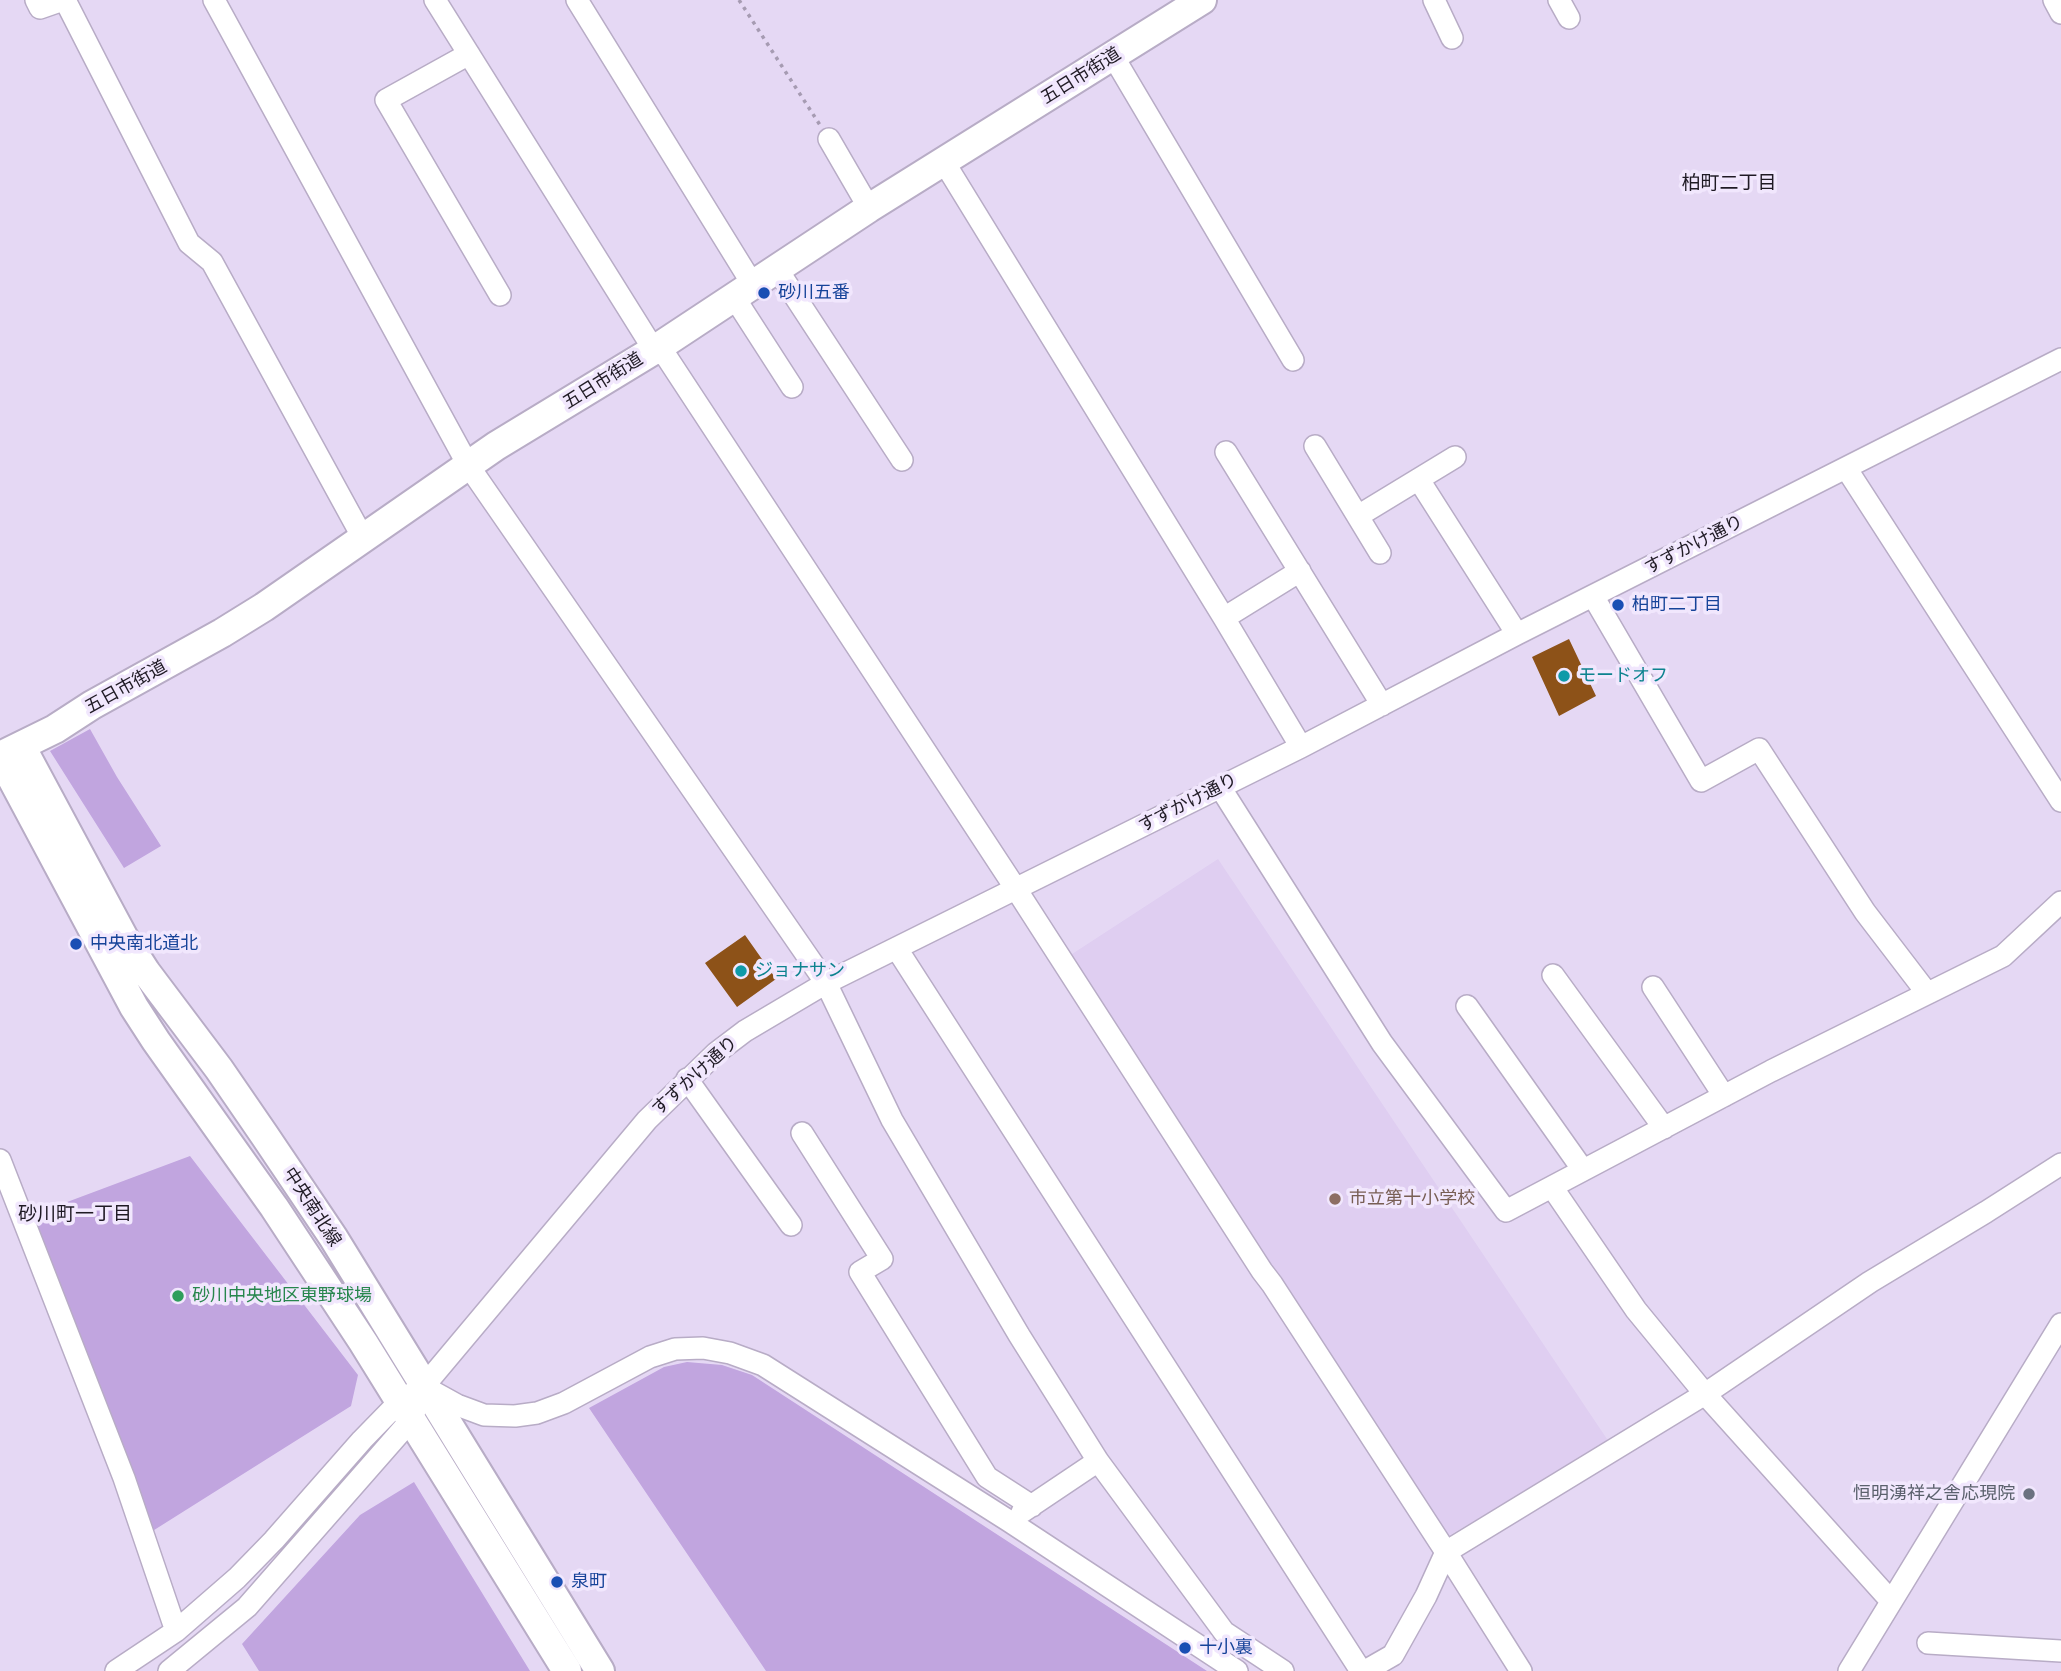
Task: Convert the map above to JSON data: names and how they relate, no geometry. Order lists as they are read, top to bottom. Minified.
{"streets":{"main road":["五日市街道","中央南北線"],"street":["すずかけ通り"]},"crossings":[["五日市街道","中央南北線"],["すずかけ通り","中央南北線"]],"districts":["柏町二丁目","砂川町一丁目"],"places":["砂川五番","柏町二丁目","モードオフ","中央南北道北","ジョナサン","市立第十小学校","砂川中央地区東野球場","恒明湧祥之舎応現院","泉町","十小裏"]}
